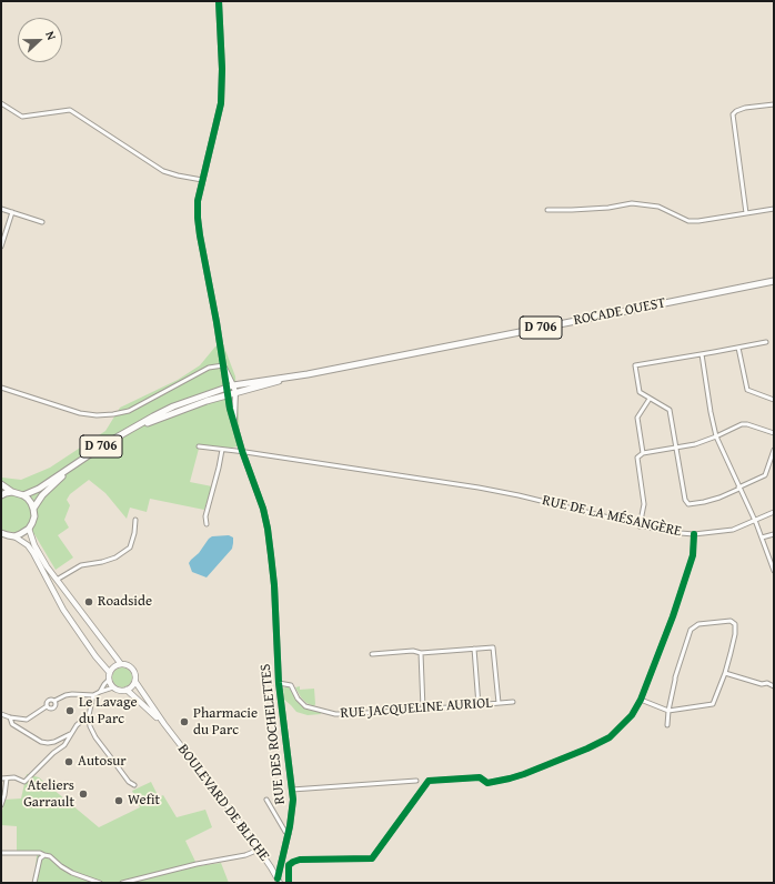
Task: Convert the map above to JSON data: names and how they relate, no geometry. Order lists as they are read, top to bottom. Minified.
{"streets":{"main road":["ROCADE OUEST","D 706","BOULEVARD DE BLICHE"],"street":["RUE DE LA MÉSANGÈRE","RUE JACQUELINE AURIOL","RUE DES ROCHELETTES"]},"crossings":[["ROCADE OUEST","RUE DES ROCHELETTES"],["RUE DE LA MÉSANGÈRE","RUE DES ROCHELETTES"],["RUE JACQUELINE AURIOL","RUE DES ROCHELETTES"],["RUE DES ROCHELETTES","BOULEVARD DE BLICHE"]],"places":["Roadside","Le Lavage du Parc","Pharmacie du Parc","Autosur","Ateliers Garrault","Wefit"],"north":"right"}
